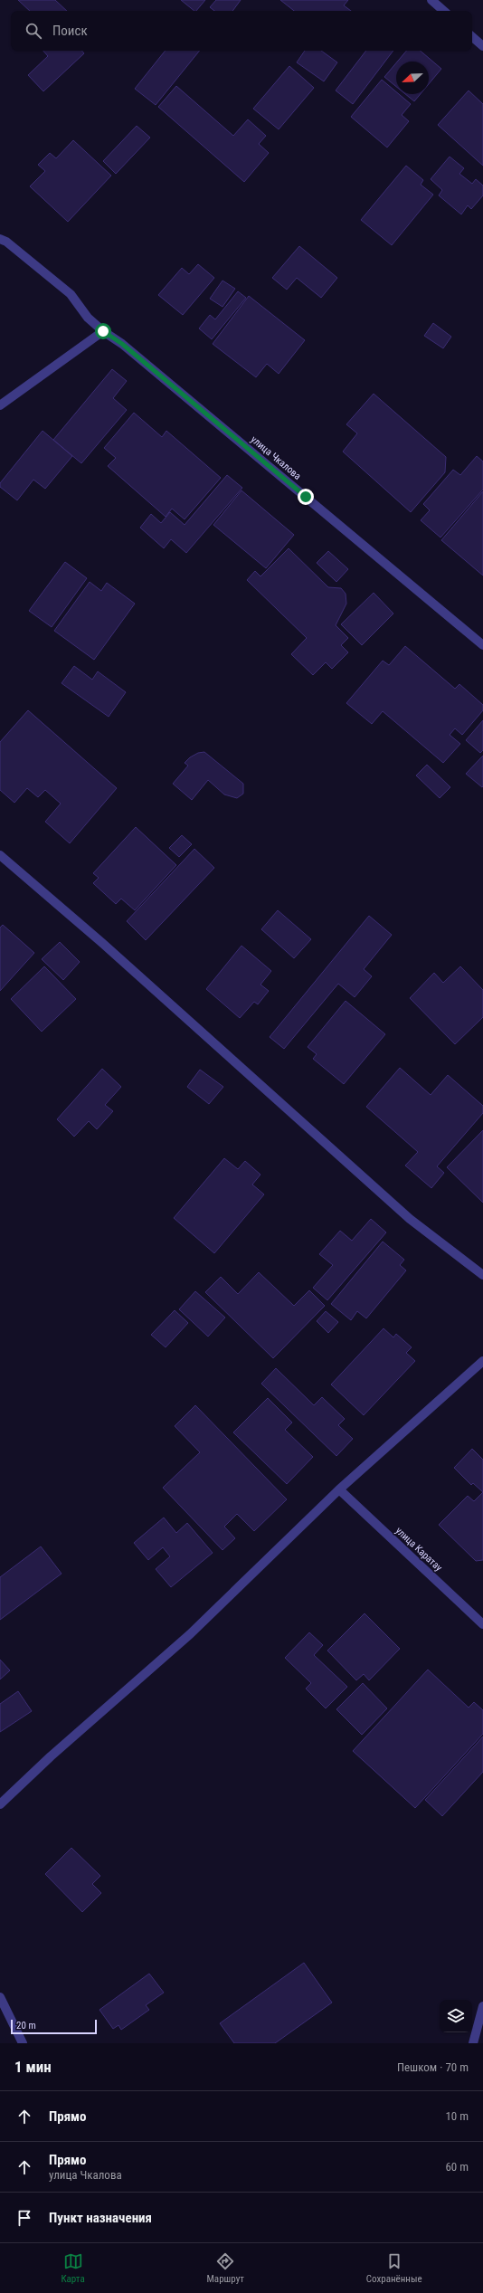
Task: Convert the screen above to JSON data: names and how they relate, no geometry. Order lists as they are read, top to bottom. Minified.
{"streets":{"street":["улица Чкалова","улица Каратау"]},"scale_bar":"20 m","north":"bottom left","page":{"search":"Поиск","scale":"20 m","heading":["1 мин","Пешком · 70 m"],"list":[["Прямо","10 m"],["Прямо","улица Чкалова","60 m"],"Пункт назначения"],"nav":["Карта","Маршрут","Сохранённые"]}}
